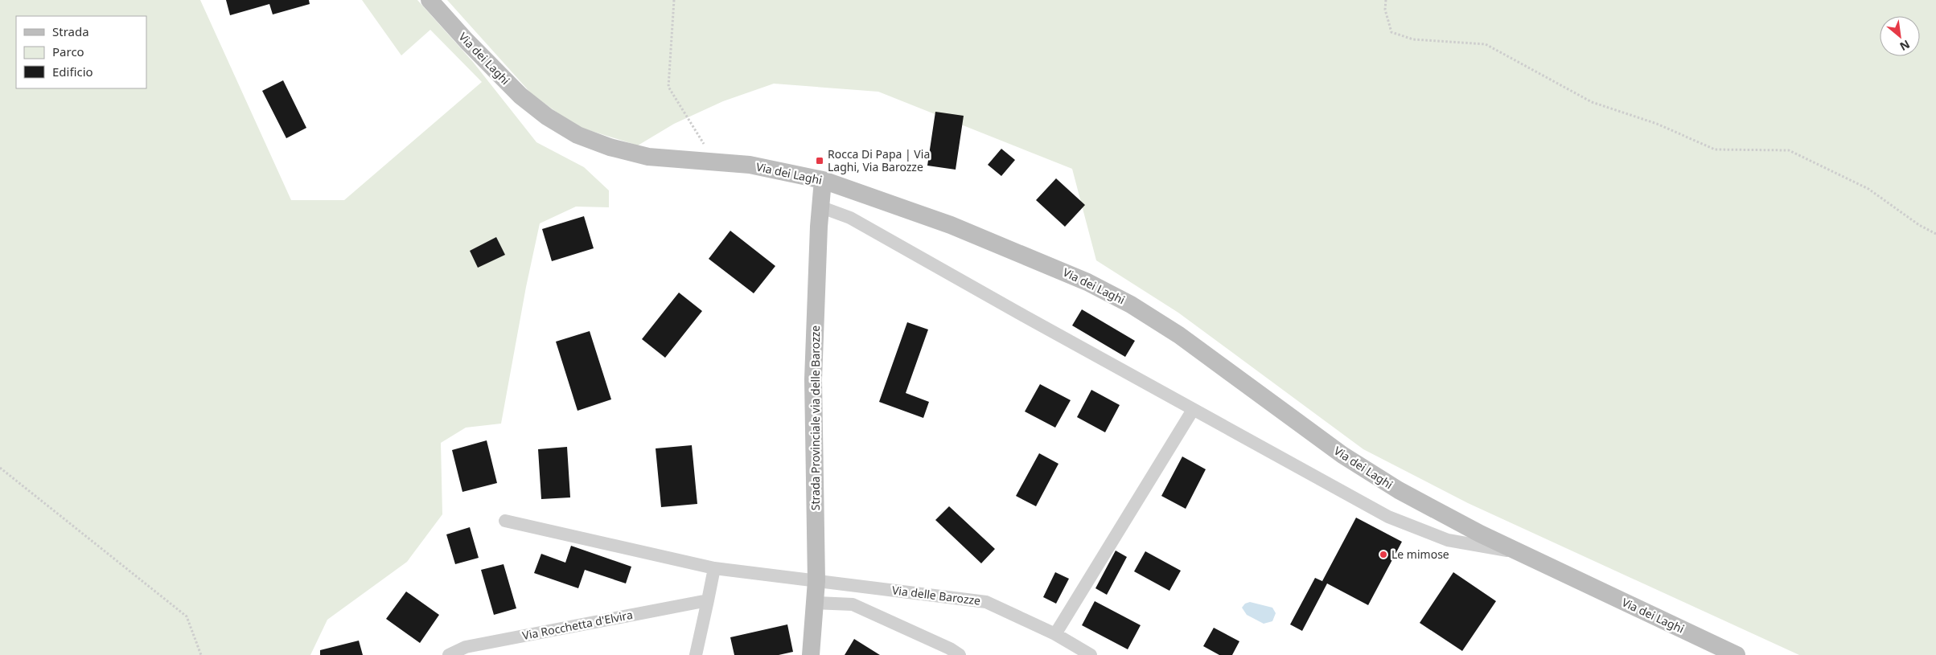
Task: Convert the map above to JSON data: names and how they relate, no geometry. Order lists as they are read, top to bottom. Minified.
{"streets":{"main road":["Via dei Laghi","Strada Provinciale via delle Barozze"],"street":["Via delle Barozze","Via Rocchetta d'Elvira"]},"crossings":[["Via dei Laghi","Strada Provinciale via delle Barozze"],["Strada Provinciale via delle Barozze","Via delle Barozze"]],"places":{"transit":["Rocca Di Papa | Via Laghi, Via Barozze"],"other":["Le mimose"]},"legend":["Strada","Parco","Edificio"],"north":"bottom right"}
